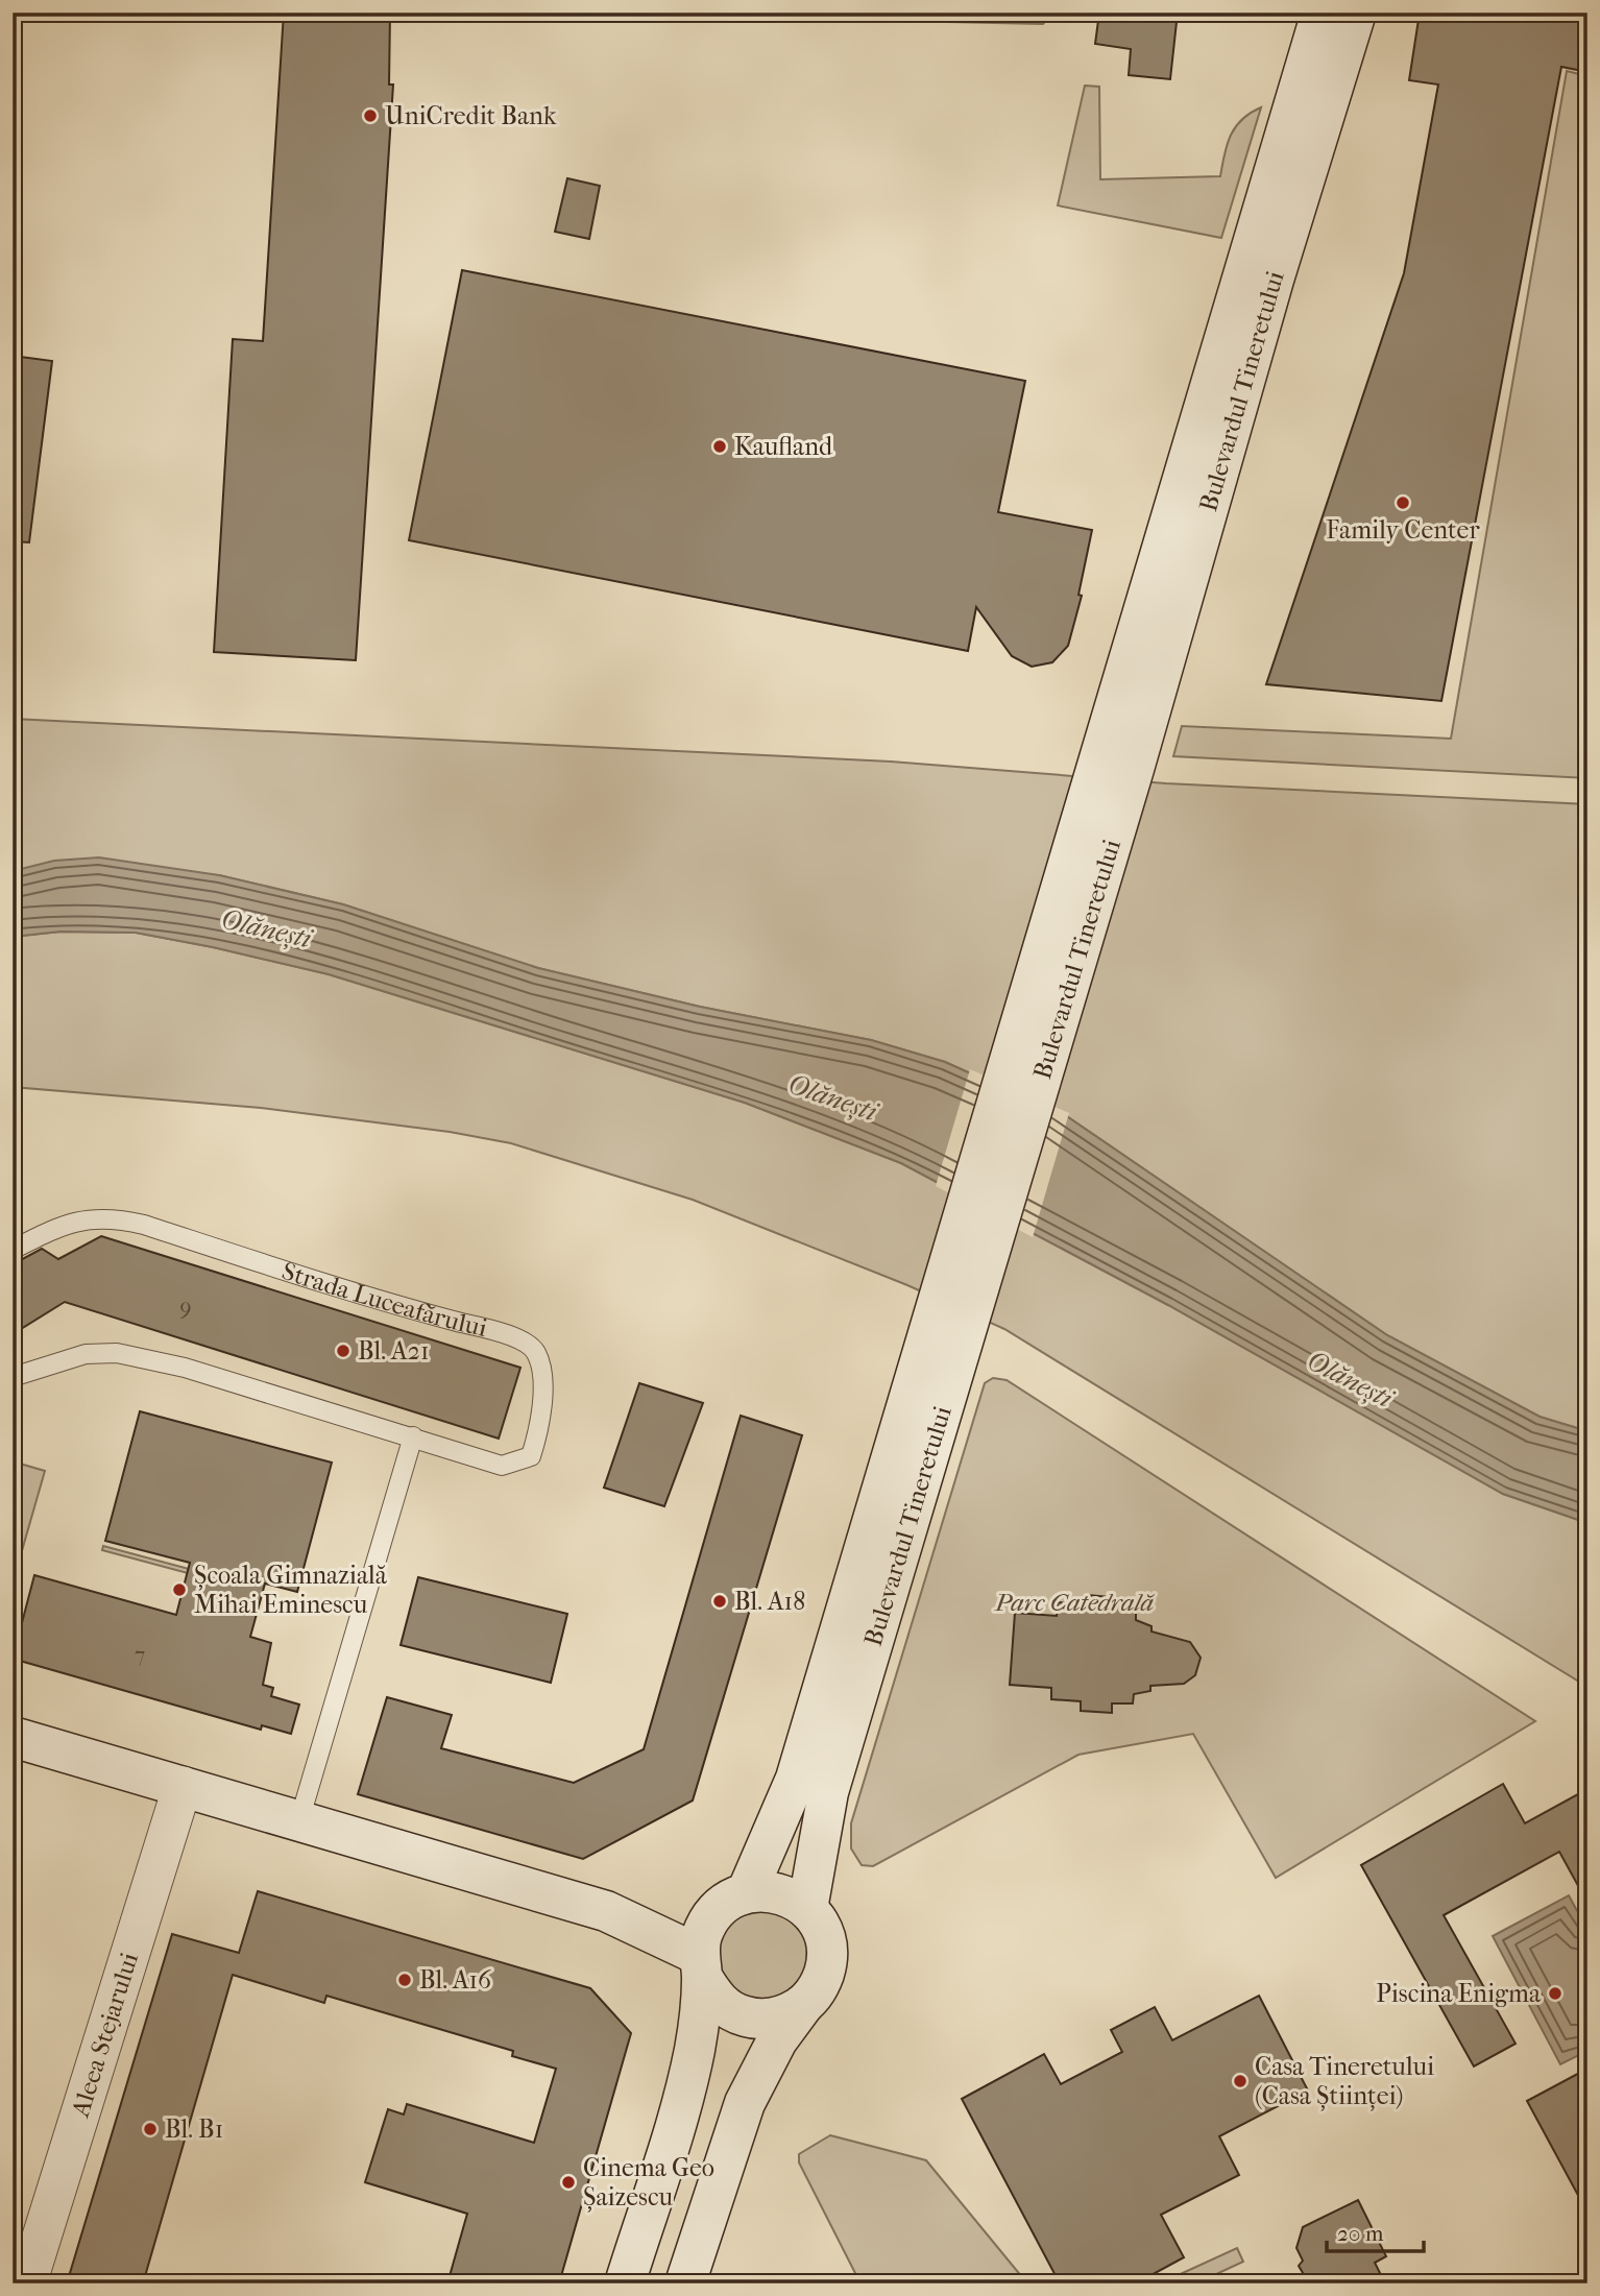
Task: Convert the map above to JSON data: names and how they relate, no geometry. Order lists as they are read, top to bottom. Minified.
{"streets":{"main road":["Bulevardul Tineretului"],"street":["Aleea Stejarului"],"lane":["Strada Luceafărului"]},"water":["Olănești"],"parks":["Parc Catedrală"],"places":["UniCredit Bank","Kaufland","Family Center","Bl. A21","Școala Gimnazială Mihai Eminescu","Bl. A18","Bl. A16","Piscina Enigma","Casa Tineretului (Casa Științei)","Bl. B1","Cinema Geo Șaizescu"],"house_numbers":["9","7"],"scale_bar":"20 m"}
